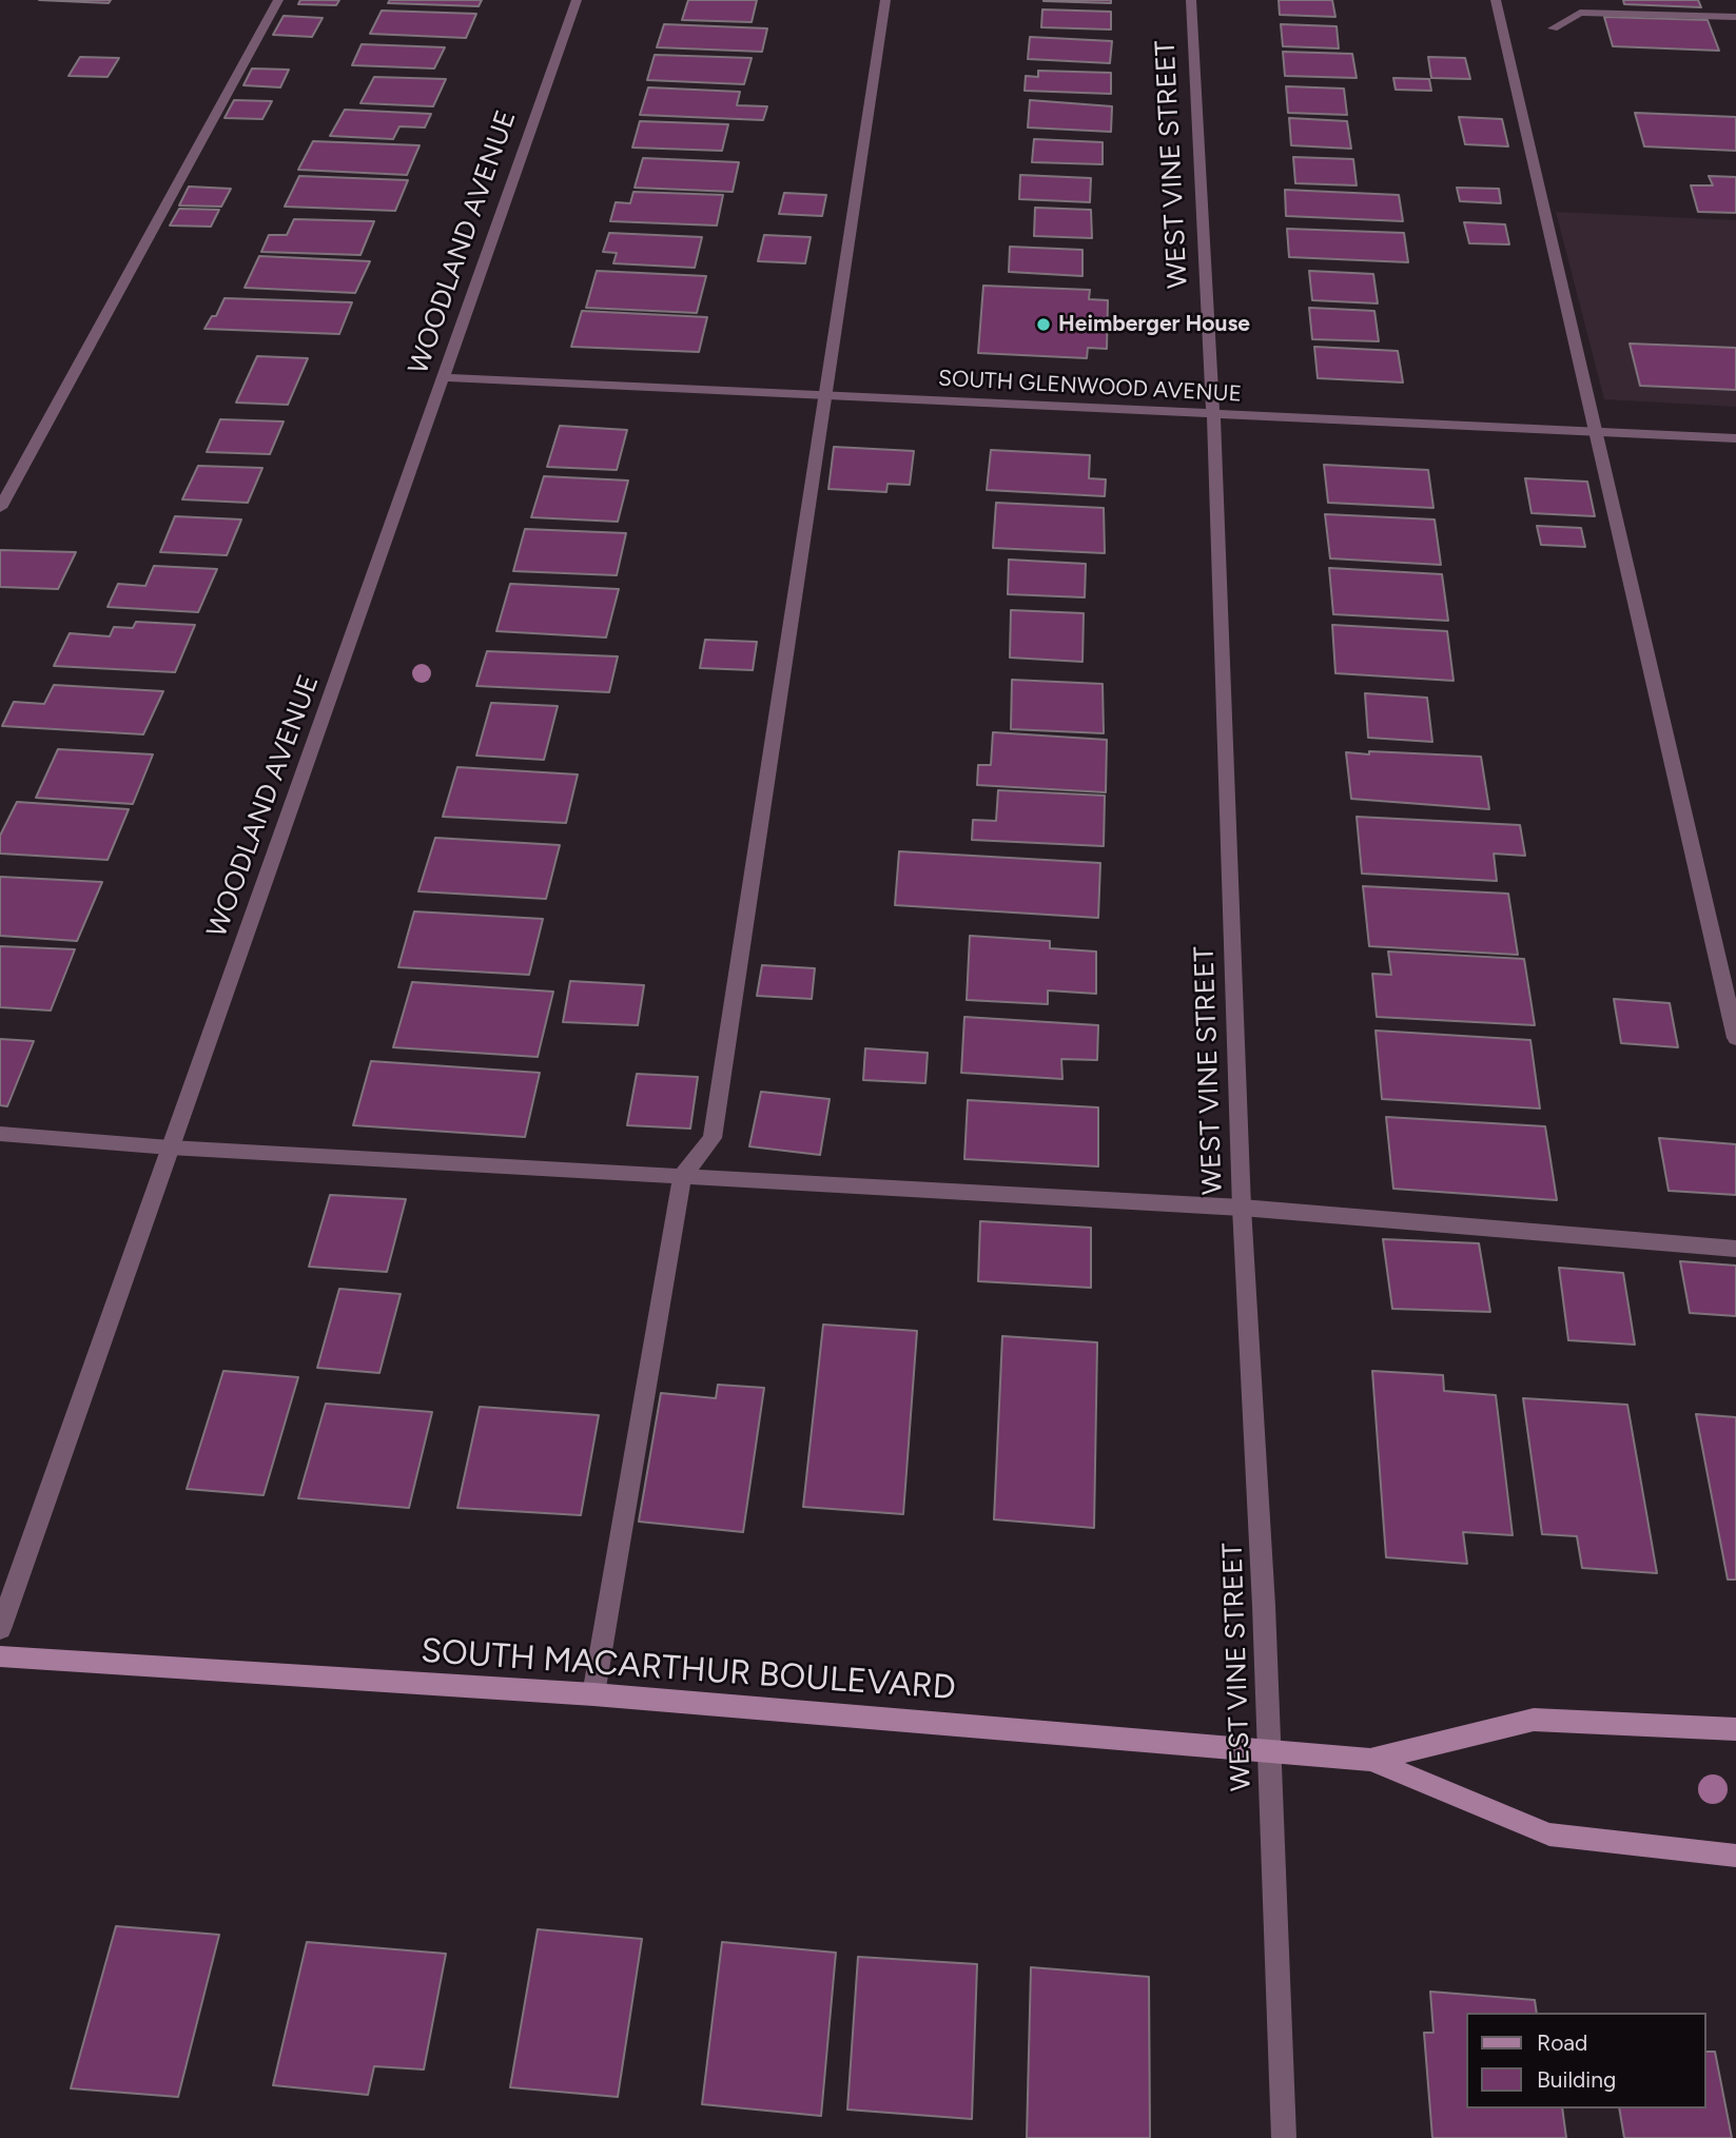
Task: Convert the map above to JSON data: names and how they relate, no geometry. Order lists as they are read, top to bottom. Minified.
{"streets":{"main road":["SOUTH MACARTHUR BOULEVARD"],"street":["WEST VINE STREET","WOODLAND AVENUE","SOUTH GLENWOOD AVENUE"]},"crossings":[["WEST VINE STREET","SOUTH GLENWOOD AVENUE"],["WEST VINE STREET","SOUTH MACARTHUR BOULEVARD"],["WOODLAND AVENUE","SOUTH GLENWOOD AVENUE"]],"places":["Heimberger House"],"legend":["Road","Building"]}
